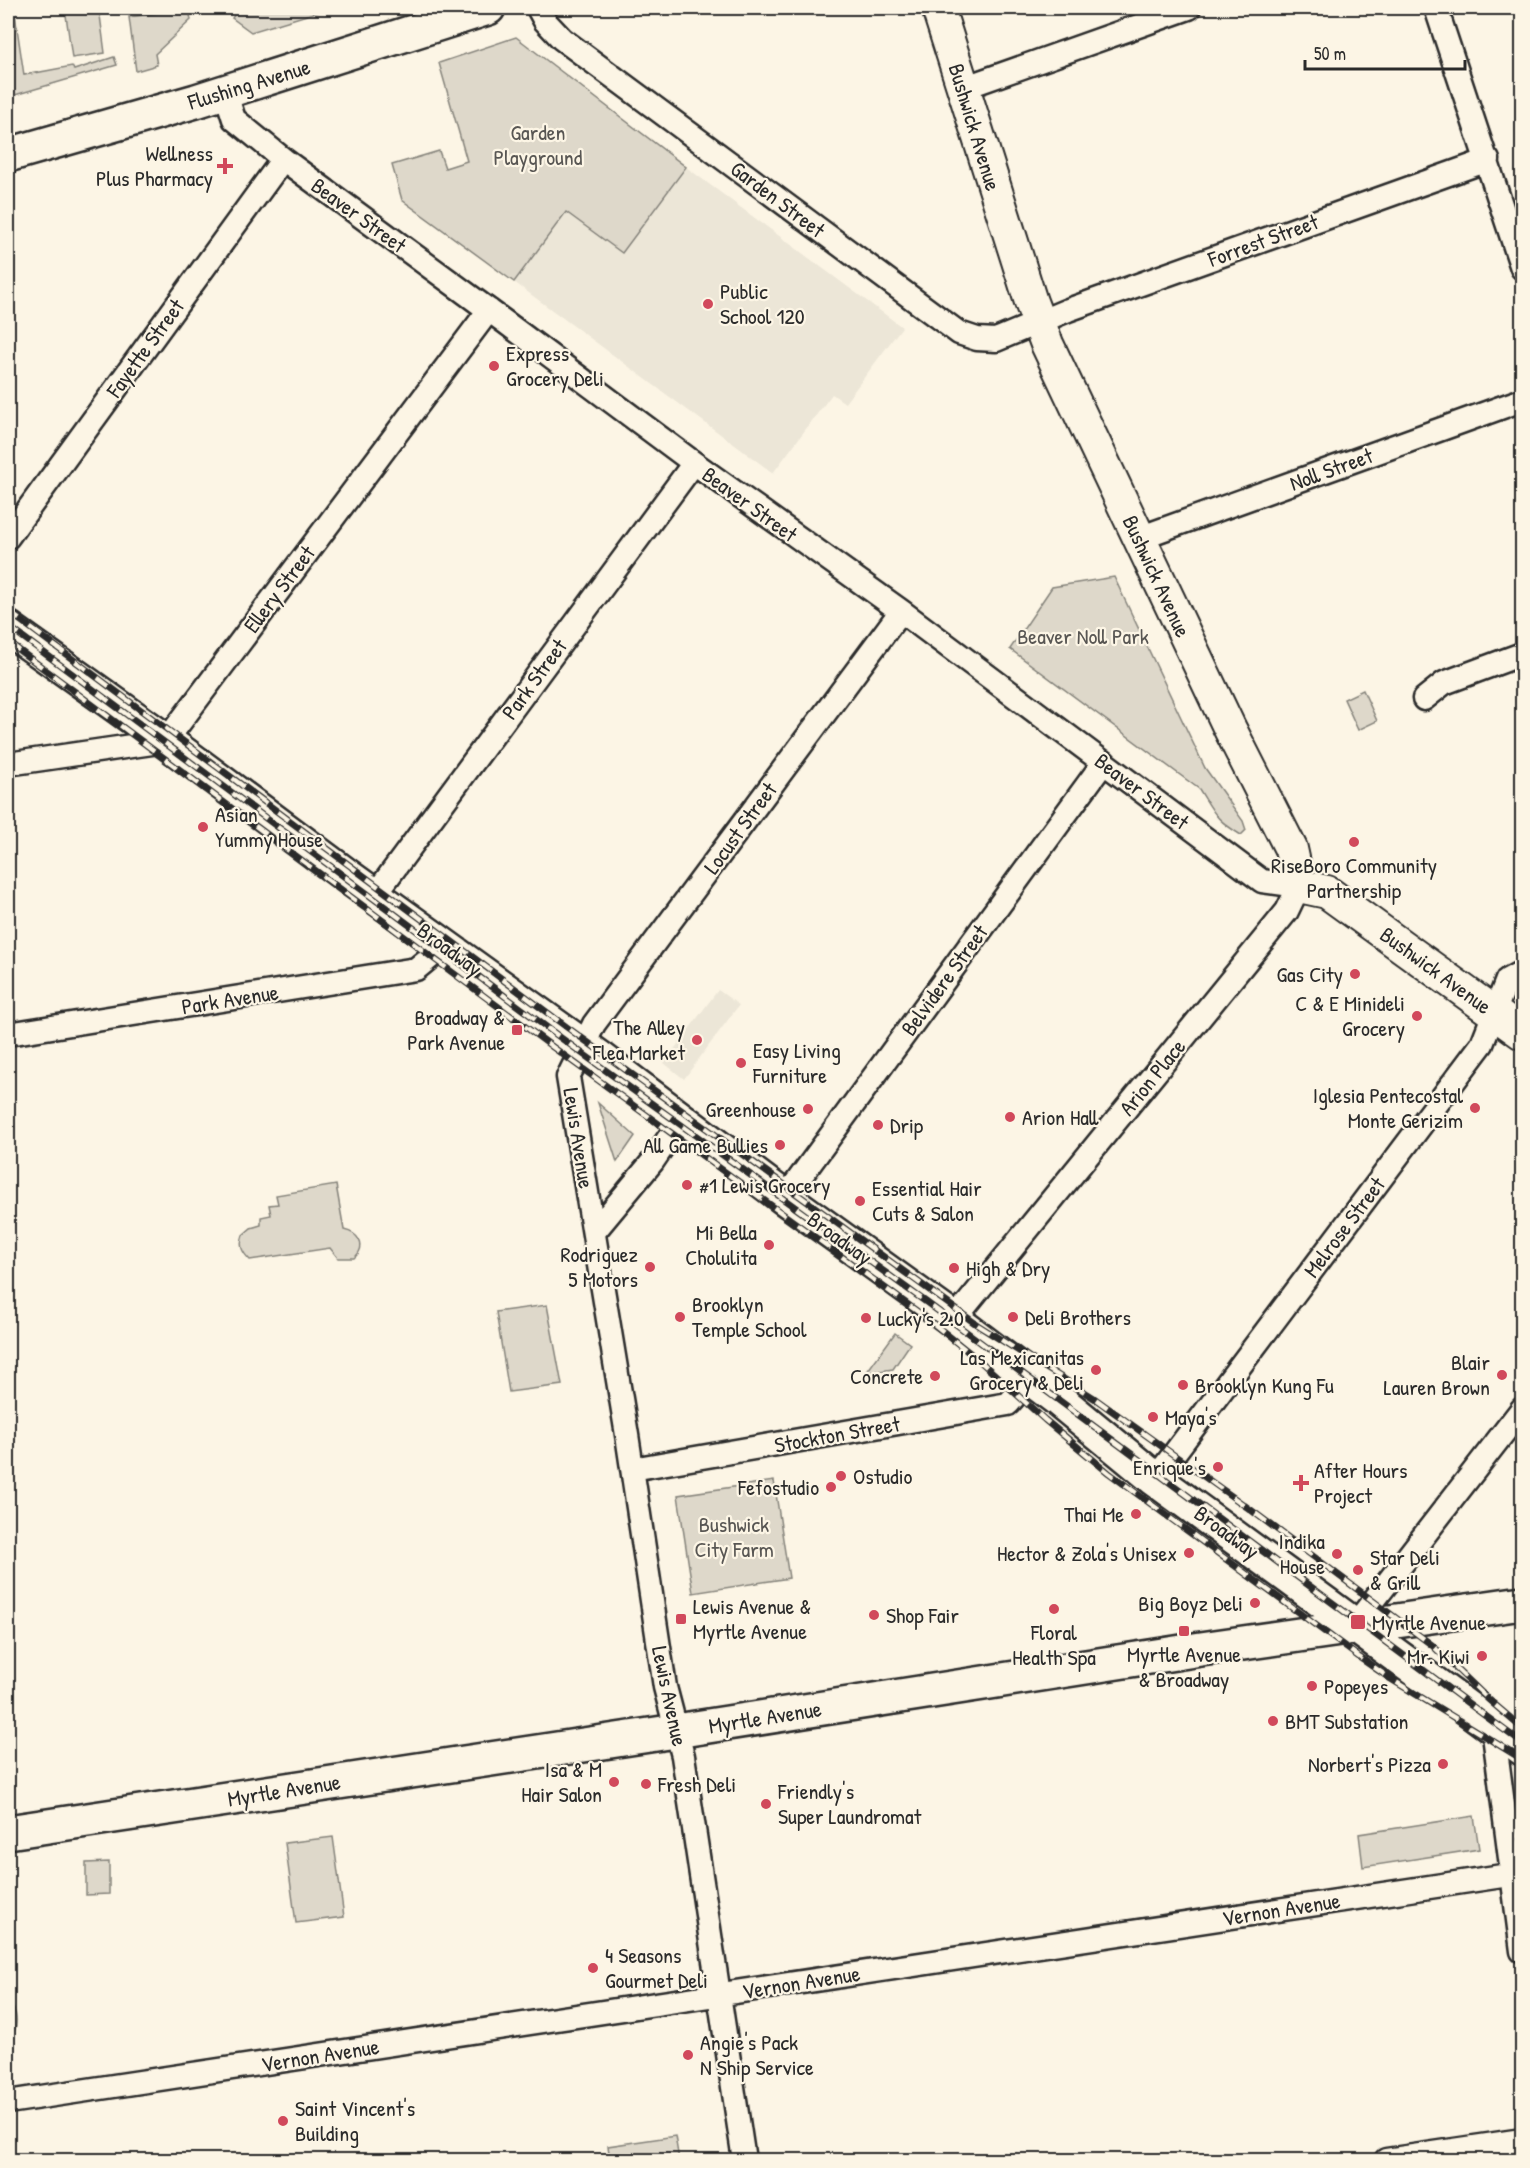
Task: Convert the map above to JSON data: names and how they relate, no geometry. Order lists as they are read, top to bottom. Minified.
{"streets":{"main road":["Flushing Avenue","Bushwick Avenue","Broadway","Myrtle Avenue"],"street":["Garden Street","Beaver Street","Forrest Street","Fayette Street","Noll Street","Ellery Street","Park Street","Locust Street","Belvidere Street","Park Avenue","Arion Place","Lewis Avenue","Melrose Street","Stockton Street","Vernon Avenue"]},"crossings":[["Flushing Avenue","Beaver Street"],["Bushwick Avenue","Garden Street"],["Bushwick Avenue","Beaver Street"],["Bushwick Avenue","Forrest Street"],["Bushwick Avenue","Noll Street"],["Bushwick Avenue","Arion Place"],["Bushwick Avenue","Melrose Street"],["Garden Street","Forrest Street"],["Beaver Street","Fayette Street"],["Beaver Street","Ellery Street"],["Beaver Street","Park Street"],["Beaver Street","Locust Street"],["Beaver Street","Belvidere Street"],["Beaver Street","Arion Place"],["Ellery Street","Broadway"],["Park Street","Broadway"],["Locust Street","Broadway"],["Locust Street","Lewis Avenue"],["Broadway","Belvidere Street"],["Broadway","Park Avenue"],["Broadway","Arion Place"],["Broadway","Lewis Avenue"],["Broadway","Melrose Street"],["Broadway","Stockton Street"],["Broadway","Myrtle Avenue"],["Lewis Avenue","Stockton Street"],["Lewis Avenue","Myrtle Avenue"],["Lewis Avenue","Vernon Avenue"]],"parks":["Garden Playground","Beaver Noll Park","Bushwick City Farm"],"places":{"health":["Wellness Plus Pharmacy","After Hours Project"],"other":["Public School 120","Express Grocery Deli","Asian Yummy House","RiseBoro Community Partnership","Gas City","C & E Minideli Grocery","The Alley Flea Market","Easy Living Furniture","Iglesia Pentecostal Monte Gerizim","Greenhouse","Arion Hall","Drip","All Game Bullies","#1 Lewis Grocery","Essential Hair Cuts & Salon","Mi Bella Cholulita","Rodriguez 5 Motors","High & Dry","Brooklyn Temple School","Deli Brothers","Lucky's 2.0","Las Mexicanitas Grocery & Deli","Blair Lauren Brown","Concrete","Brooklyn Kung Fu","Maya's","Enrique's","Ostudio","Fefostudio","Thai Me","Hector & Zola's Unisex","Indika House","Star Deli & Grill","Big Boyz Deli","Floral Health Spa","Shop Fair","Mr. Kiwi","Popeyes","BMT Substation","Norbert's Pizza","Isa & M Hair Salon","Fresh Deli","Friendly's Super Laundromat","4 Seasons Gourmet Deli","Angie's Pack N Ship Service","Saint Vincent's Building"],"transit":["Broadway & Park Avenue","Lewis Avenue & Myrtle Avenue","Myrtle Avenue","Myrtle Avenue & Broadway"]},"scale_bar":"50 m"}
